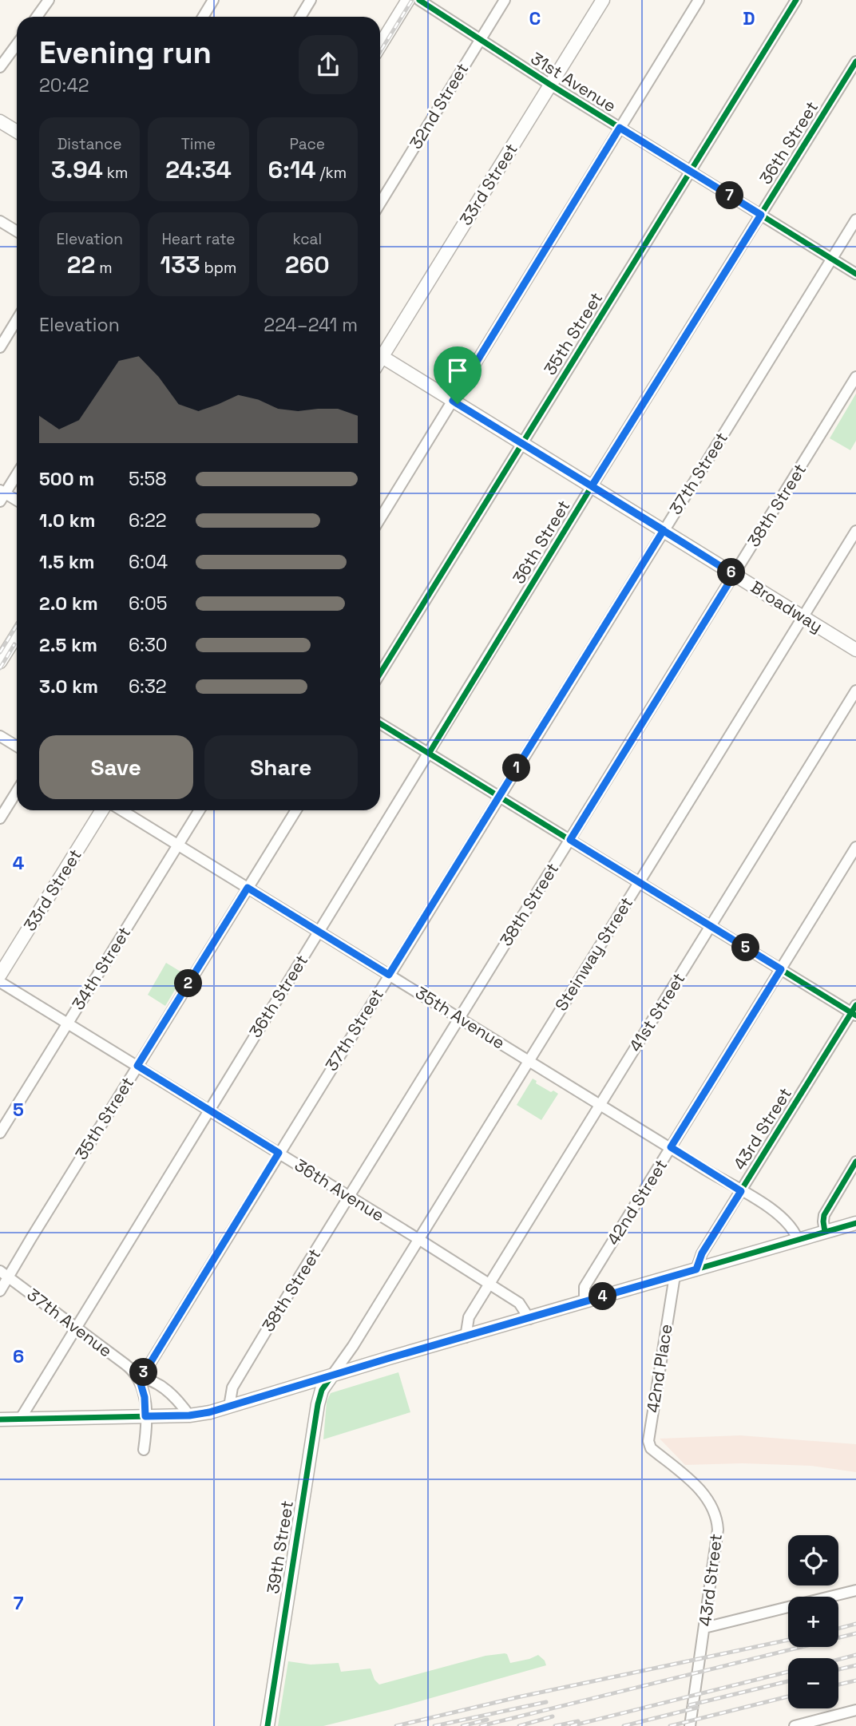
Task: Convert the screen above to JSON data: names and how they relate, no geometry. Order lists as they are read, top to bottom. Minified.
{"streets":{"main road":["33rd Street","Broadway","39th Street"],"street":["31st Avenue","32nd Street","36th Street","35th Street","37th Street","38th Street","Steinway Street","34th Street","41st Street","35th Avenue","43rd Street","36th Avenue","42nd Street","37th Avenue","42nd Place"]},"crossings":[["31st Avenue","32nd Street"],["31st Avenue","36th Street"],["31st Avenue","33rd Street"],["31st Avenue","35th Street"],["31st Avenue","37th Street"],["36th Street","Broadway"],["36th Street","35th Avenue"],["36th Street","36th Avenue"],["36th Street","37th Avenue"],["35th Street","Broadway"],["35th Street","35th Avenue"],["35th Street","36th Avenue"],["35th Street","37th Avenue"],["37th Street","Broadway"],["37th Street","35th Avenue"],["37th Street","36th Avenue"],["37th Street","37th Avenue"],["38th Street","Broadway"],["38th Street","35th Avenue"],["38th Street","36th Avenue"],["Broadway","Steinway Street"],["Steinway Street","35th Avenue"],["Steinway Street","36th Avenue"],["Steinway Street","39th Street"],["34th Street","35th Avenue"],["34th Street","36th Avenue"],["41st Street","35th Avenue"],["41st Street","36th Avenue"],["35th Avenue","43rd Street"],["35th Avenue","42nd Street"],["43rd Street","42nd Place"]],"page":{"heading":["Evening run","20:42"],"stats":[["Distance","3.94 km"],["Time","24:34"],["Pace","6:14 /km"],["Elevation","22 m"],["Heart rate","133 bpm"],["kcal","260"]],"pins":["7","6","1","5","2","4","3"],"chart":["Elevation","224–241 m"],"list":[{"name":"500 m","note":"5:58"},{"name":"1.0 km","note":"6:22"},{"name":"1.5 km","note":"6:04"},{"name":"2.0 km","note":"6:05"},{"name":"2.5 km","note":"6:30"},{"name":"3.0 km","note":"6:32"}],"buttons":["Save","Share"],"map_buttons":["+","−"]},"grid":{"columns":["C","D"],"rows":["4","5","6","7"]}}
